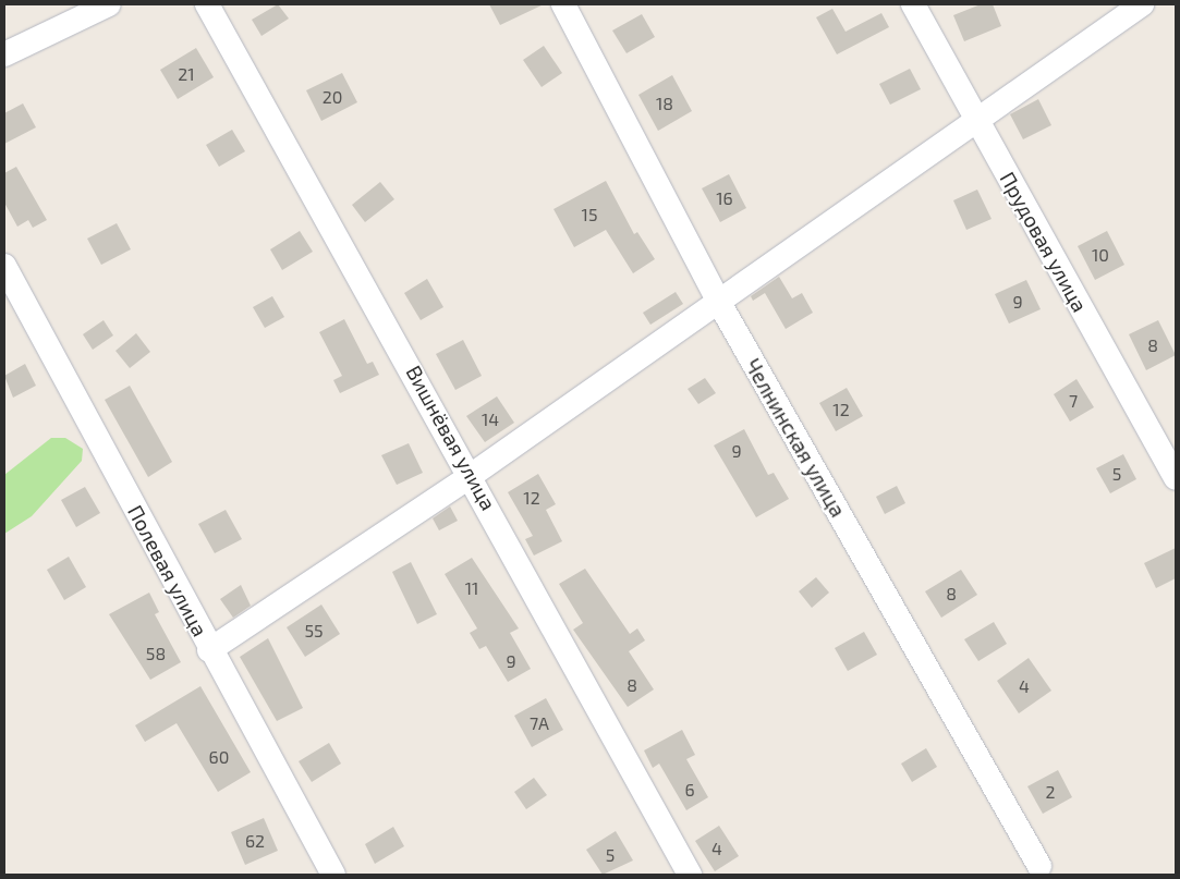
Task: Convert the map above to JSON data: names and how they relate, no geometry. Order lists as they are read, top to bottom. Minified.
{"streets":{"street":["Прудовая улица","Вишнёвая улица","Челнинская улица","Полевая улица"]},"house_numbers":["21","20","18","16","15","10","9","8","7","12","14","9","5","12","11","8","55","58","9","8","4","7А","60","6","2","62","4","5"]}
